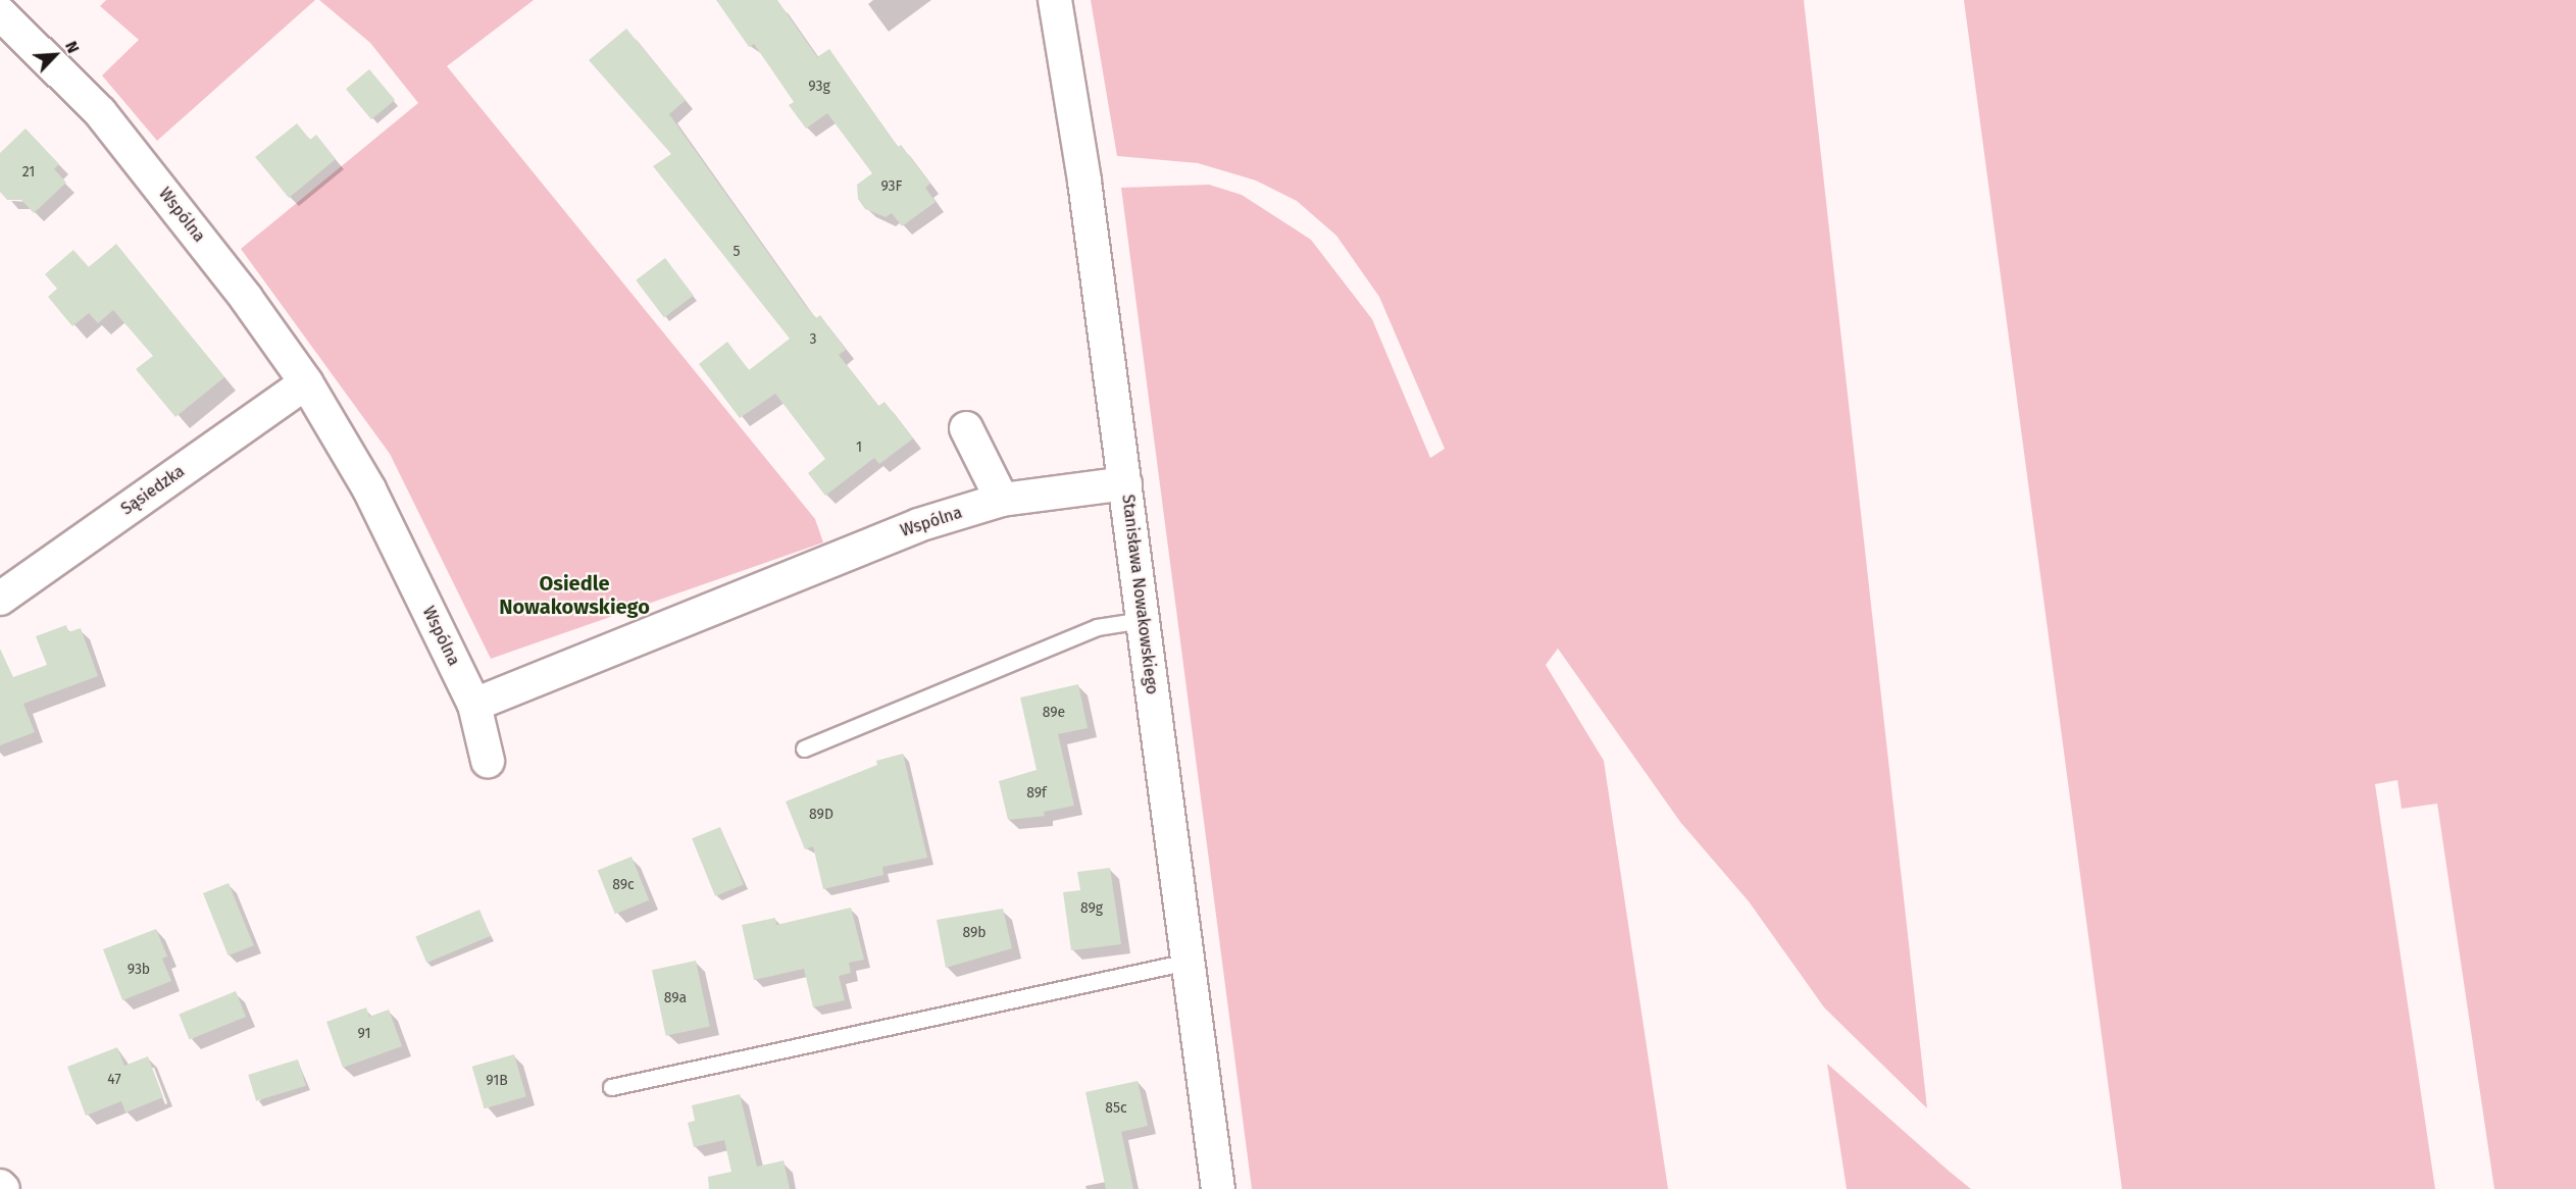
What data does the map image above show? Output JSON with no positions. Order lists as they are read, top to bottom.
{
  "streets": {
    "street": ["Wspólna", "Sąsiedzka", "Stanisława Nowakowskiego"]
  },
  "crossings": [
    ["Wspólna", "Sąsiedzka"],
    ["Wspólna", "Stanisława Nowakowskiego"]
  ],
  "districts": ["Osiedle Nowakowskiego"],
  "house_numbers": [
    "93g",
    "21",
    "93F",
    "5",
    "3",
    "1",
    "89e",
    "89f",
    "89D",
    "89c",
    "89g",
    "89b",
    "93b",
    "89a",
    "91",
    "47",
    "91B",
    "85c"
  ],
  "north": "top right"
}
